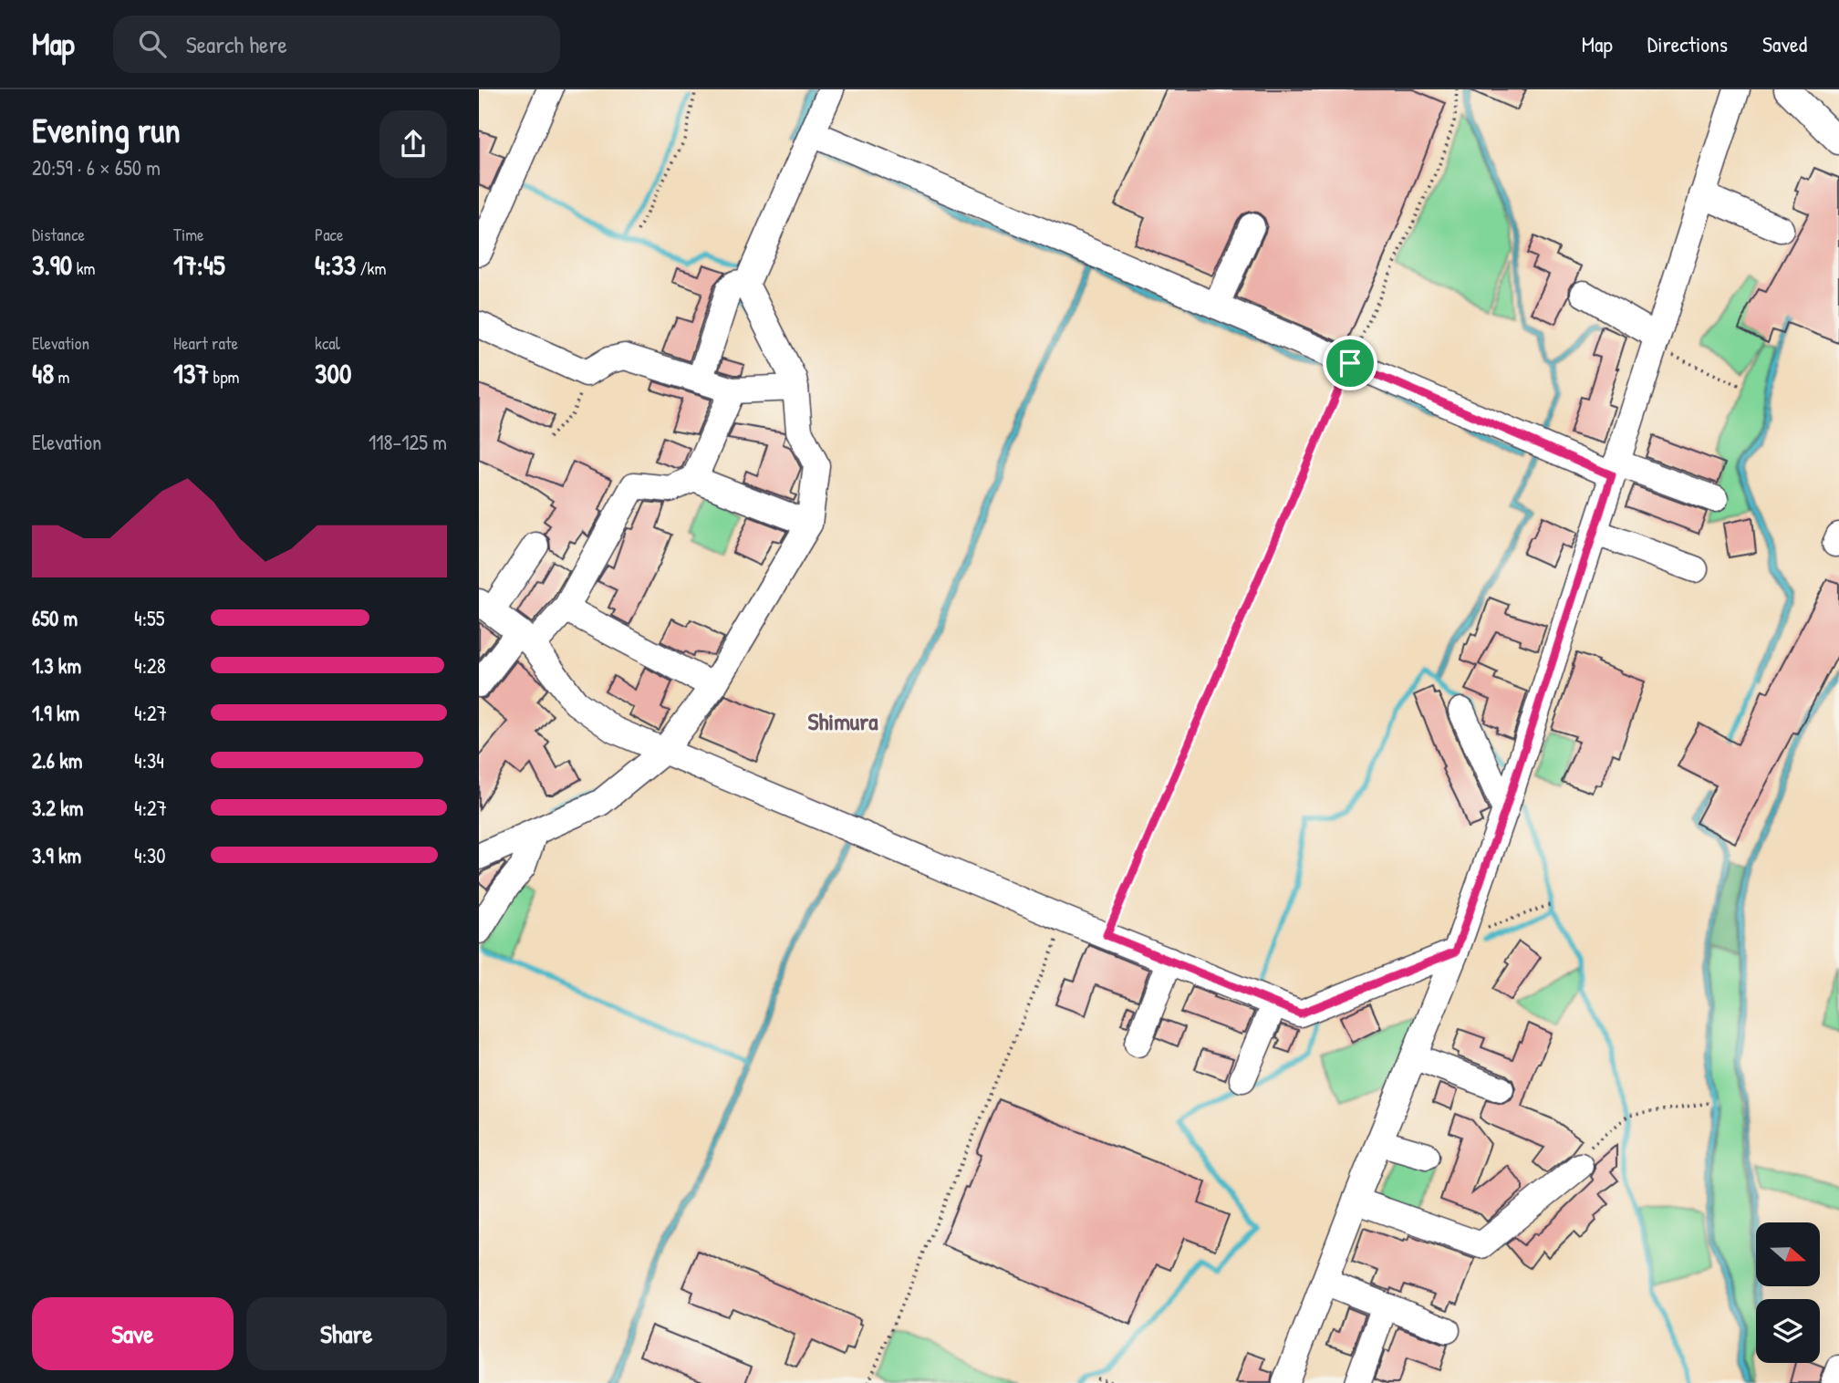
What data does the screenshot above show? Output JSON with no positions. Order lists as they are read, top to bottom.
{
  "districts": ["Shimura"],
  "north": "right",
  "page": {
    "header": "Map",
    "search": "Search here",
    "nav": ["Map", "Directions", "Saved"],
    "heading": ["Evening run", "20:59 · 6 × 650 m"],
    "stats": [
      ["Distance", "3.90 km"],
      ["Time", "17:45"],
      ["Pace", "4:33 /km"],
      ["Elevation", "48 m"],
      ["Heart rate", "137 bpm"],
      ["kcal", "300"]
    ],
    "chart": ["Elevation", "118–125 m"],
    "list": [
      {
        "name": "650 m",
        "note": "4:55"
      },
      {
        "name": "1.3 km",
        "note": "4:28"
      },
      {
        "name": "1.9 km",
        "note": "4:27"
      },
      {
        "name": "2.6 km",
        "note": "4:34"
      },
      {
        "name": "3.2 km",
        "note": "4:27"
      },
      {
        "name": "3.9 km",
        "note": "4:30"
      }
    ],
    "buttons": ["Save", "Share"]
  }
}
